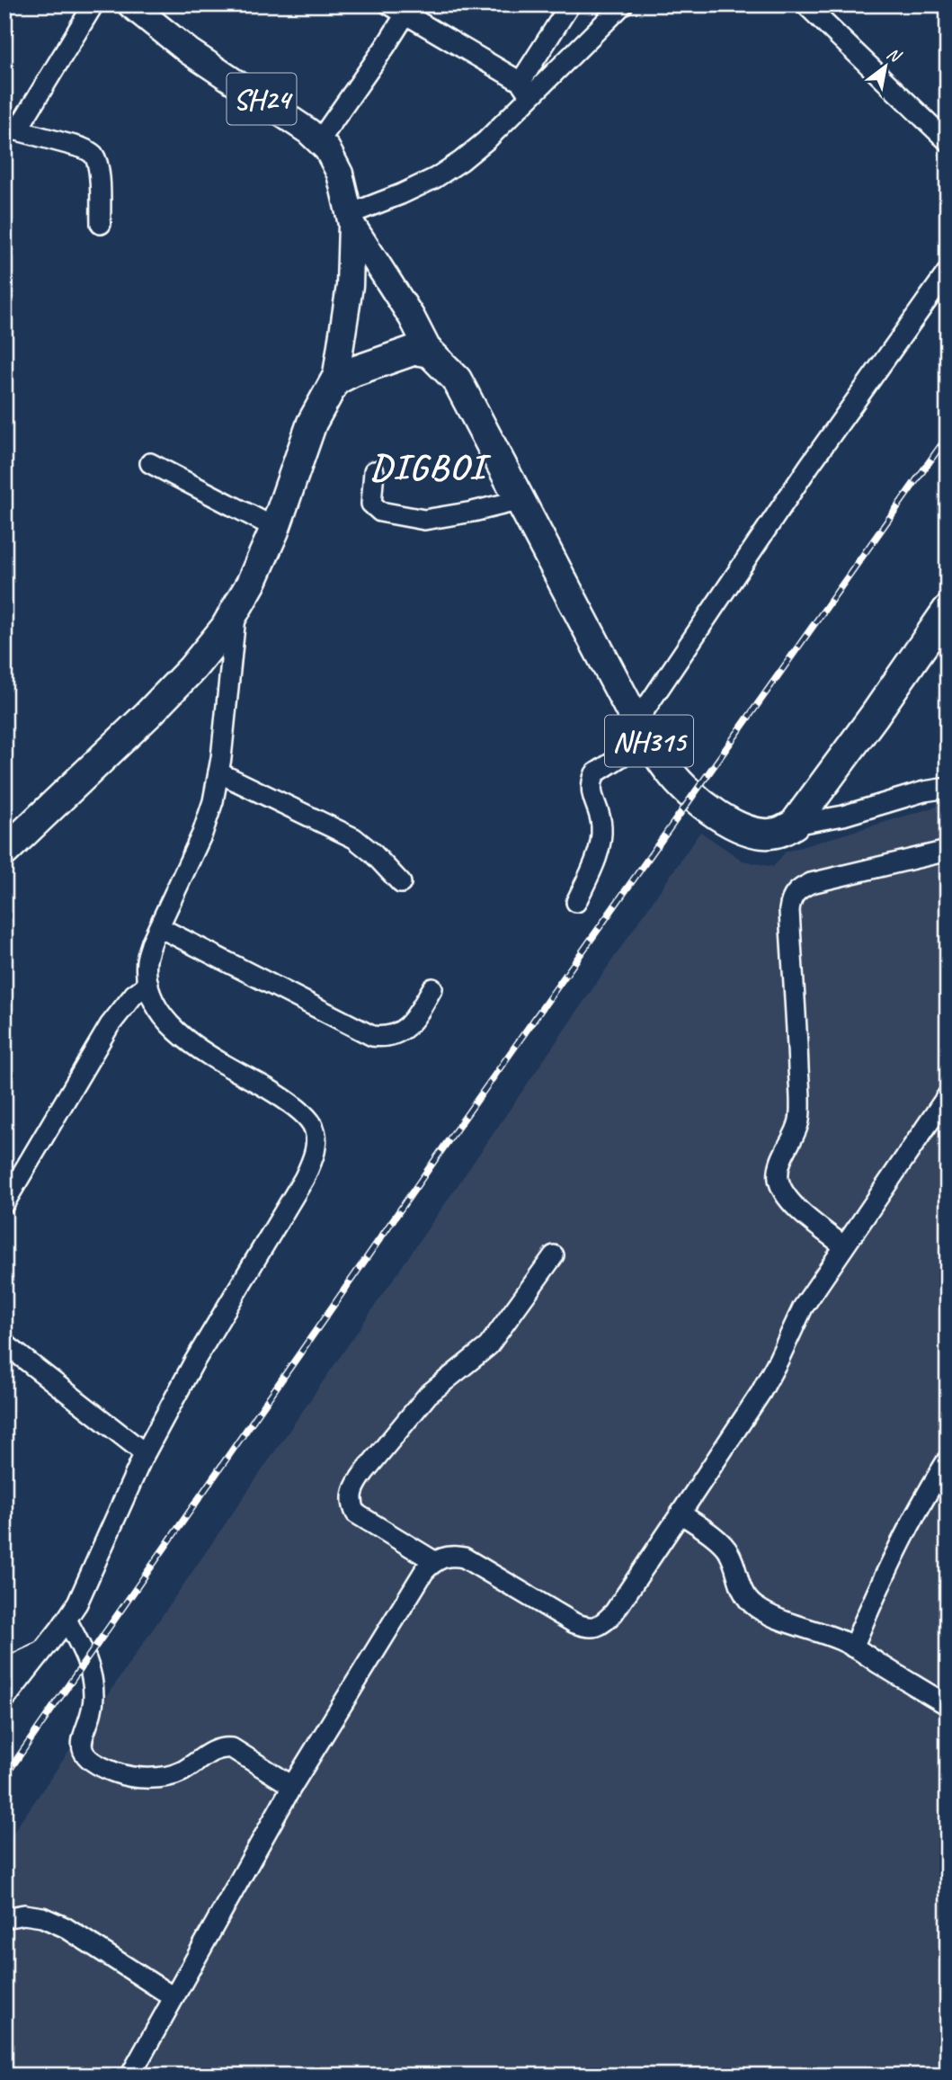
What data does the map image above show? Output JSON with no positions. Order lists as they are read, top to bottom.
{
  "streets": {
    "highway": ["NH315"],
    "main road": ["SH24"]
  },
  "crossings": [
    ["SH24", "NH315"]
  ],
  "districts": ["DIGBOI"],
  "north": "top right"
}
